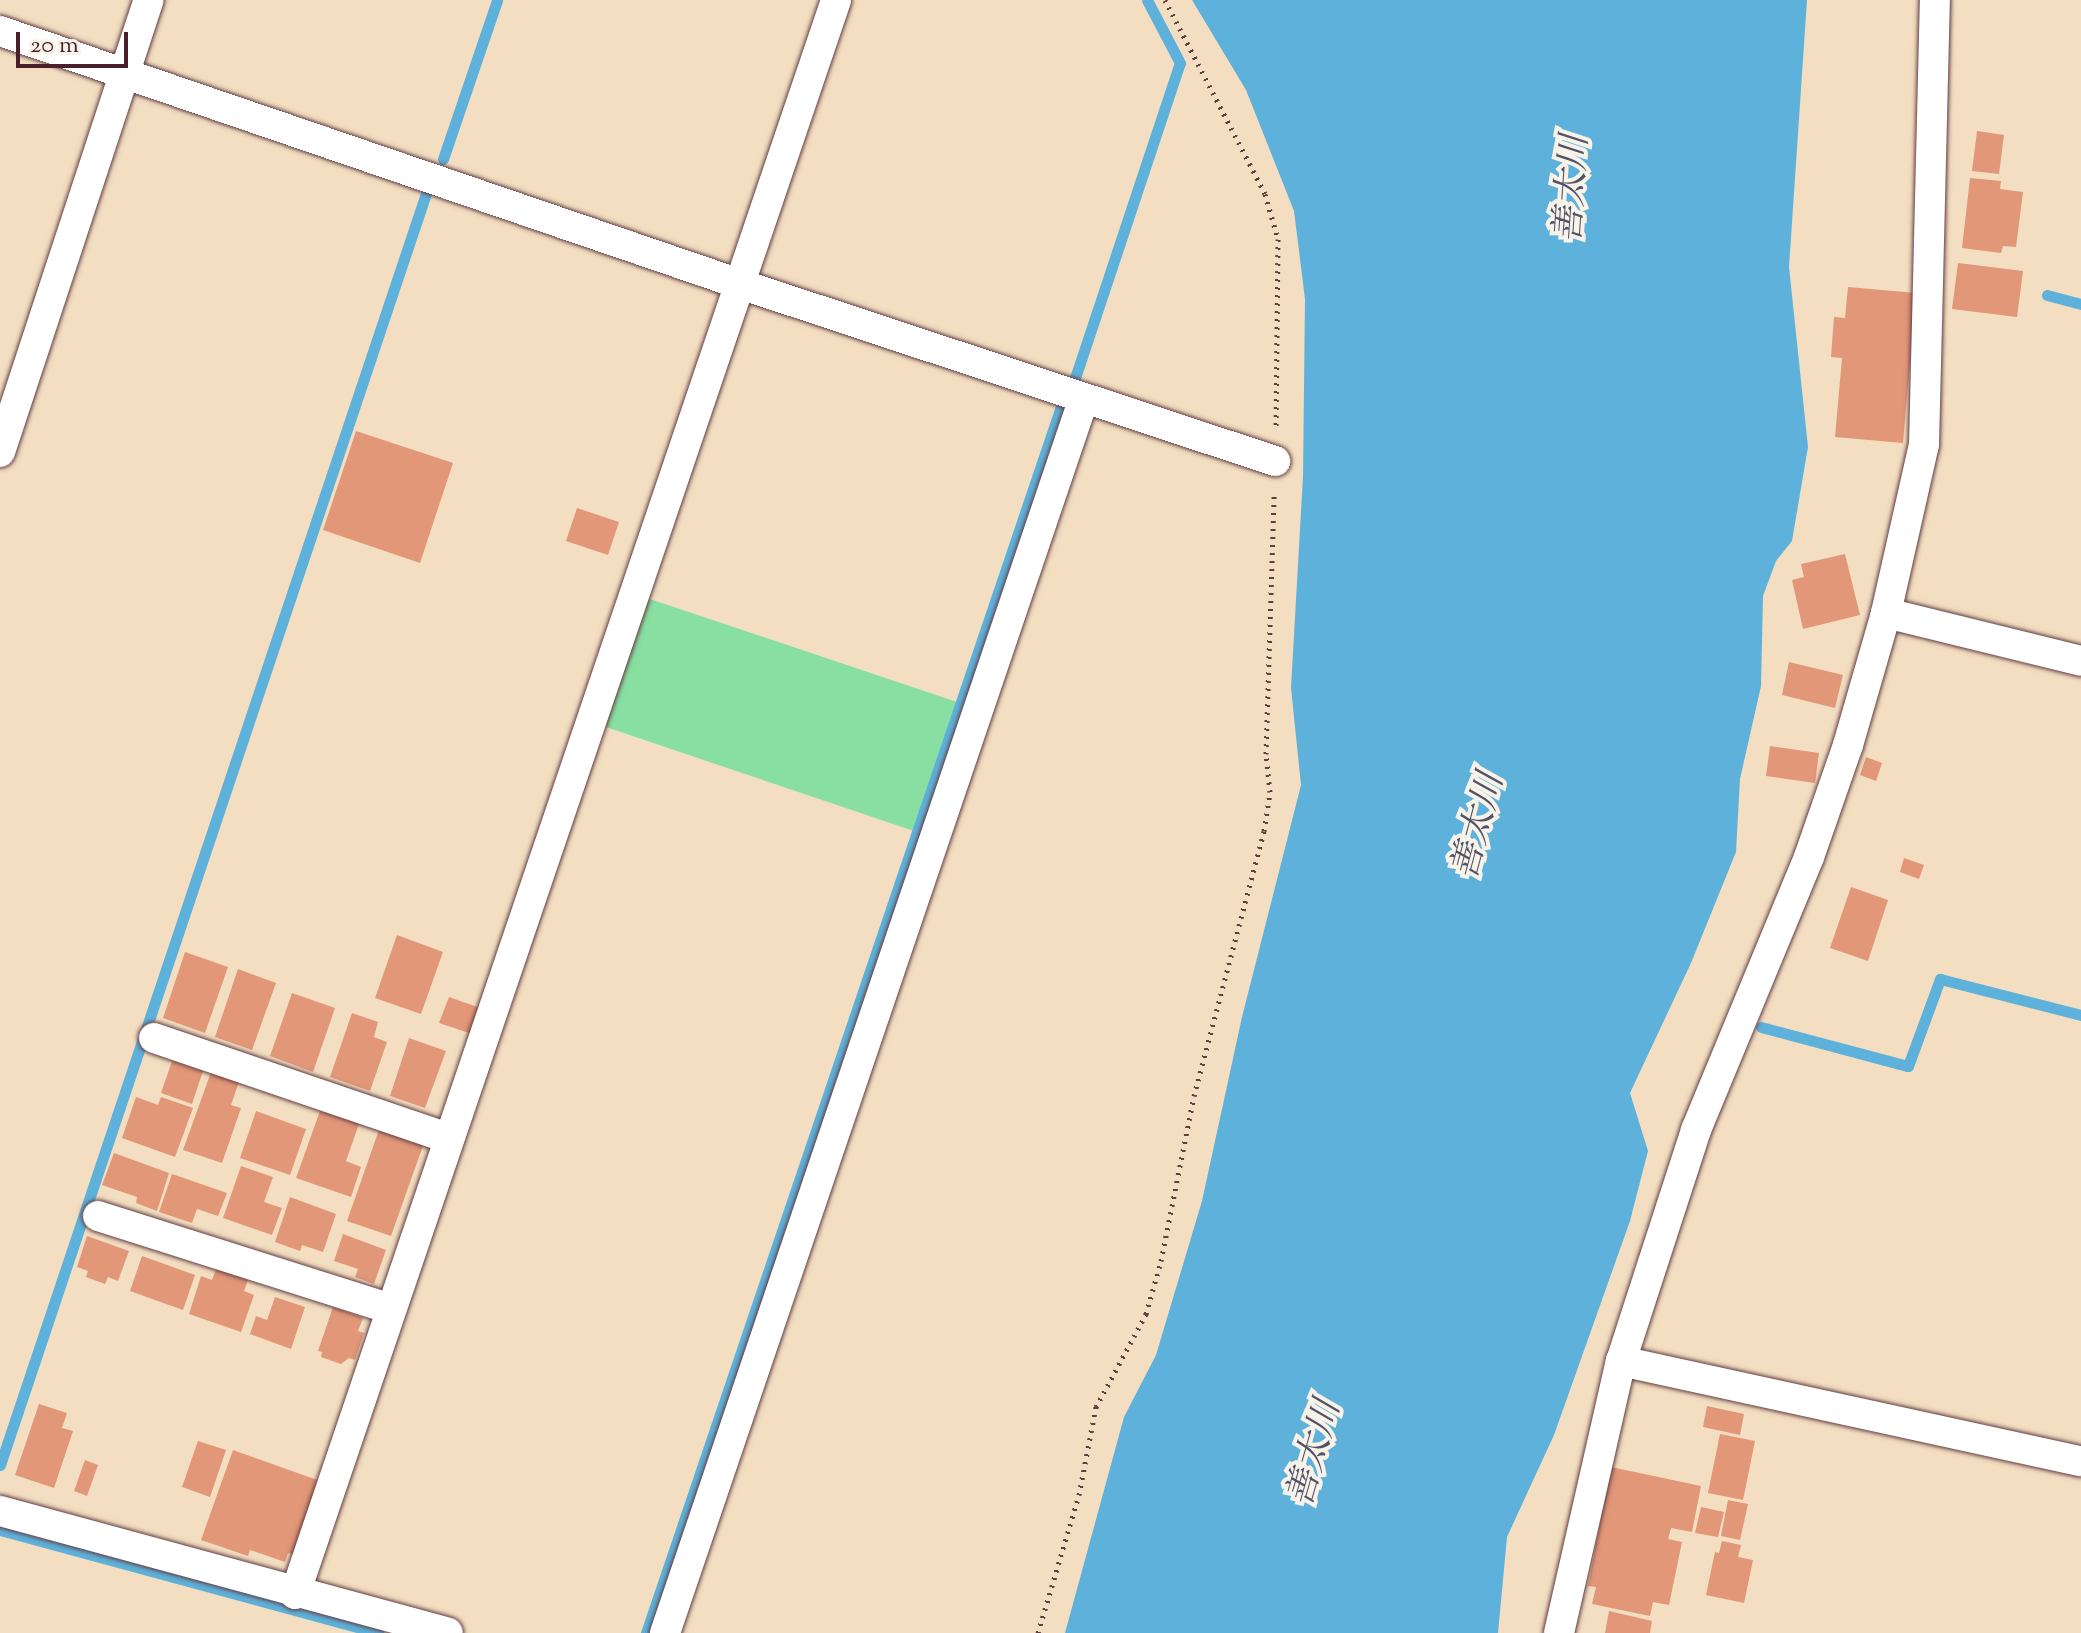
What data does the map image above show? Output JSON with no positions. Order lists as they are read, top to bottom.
{
  "water": ["善太川"],
  "scale_bar": "20 m"
}
